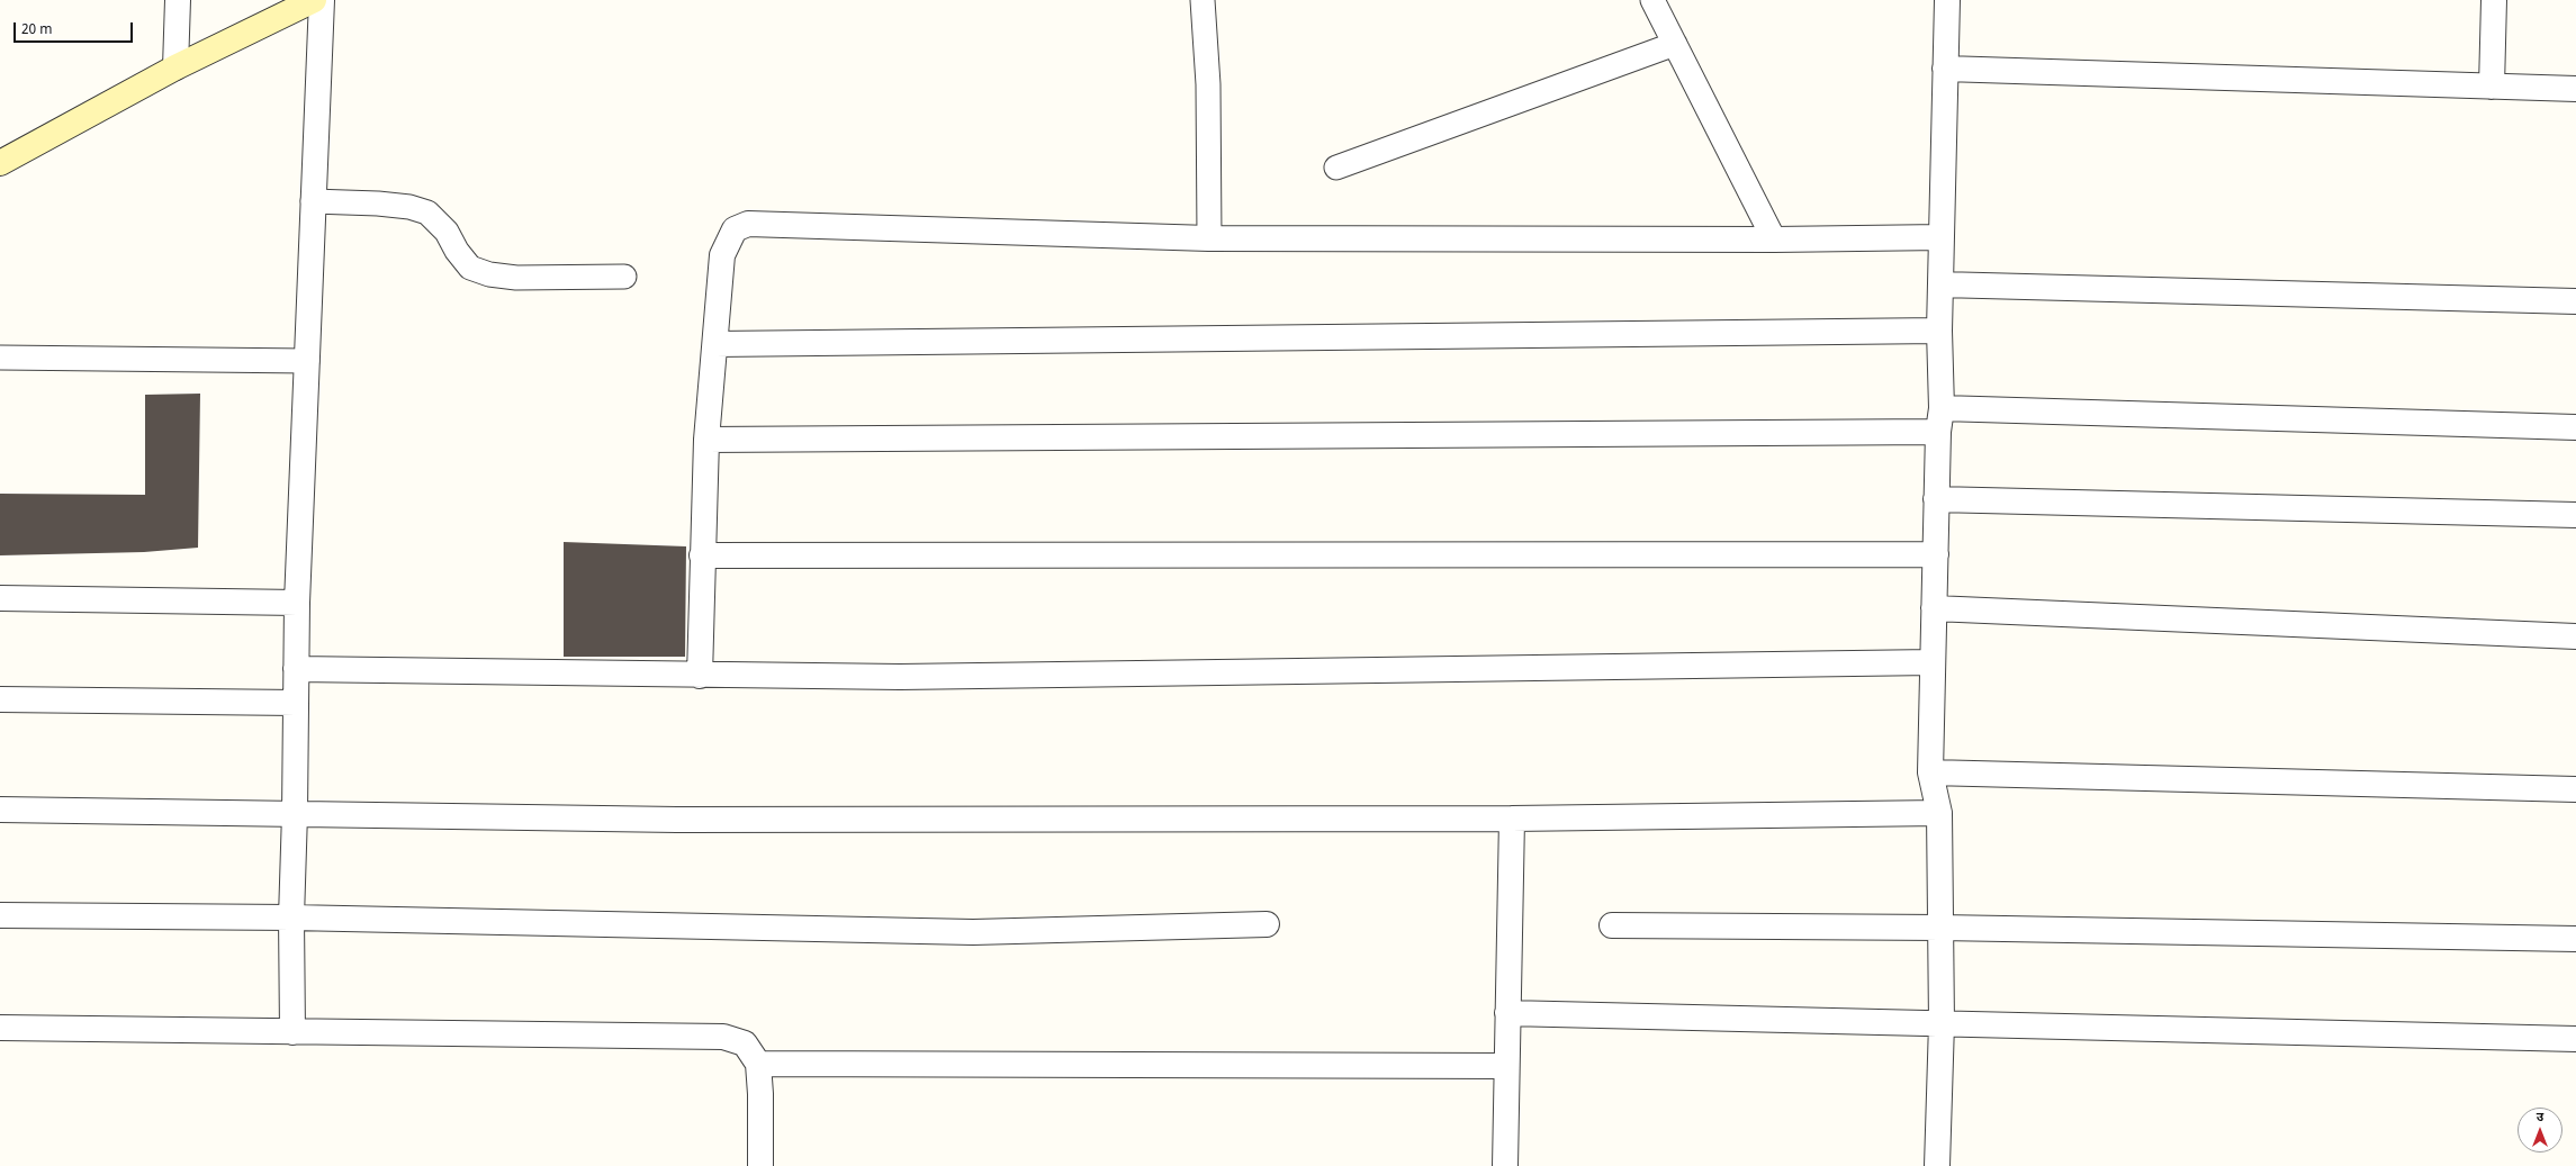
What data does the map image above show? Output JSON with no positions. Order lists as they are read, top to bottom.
{
  "scale_bar": "20 m",
  "north": "top"
}
